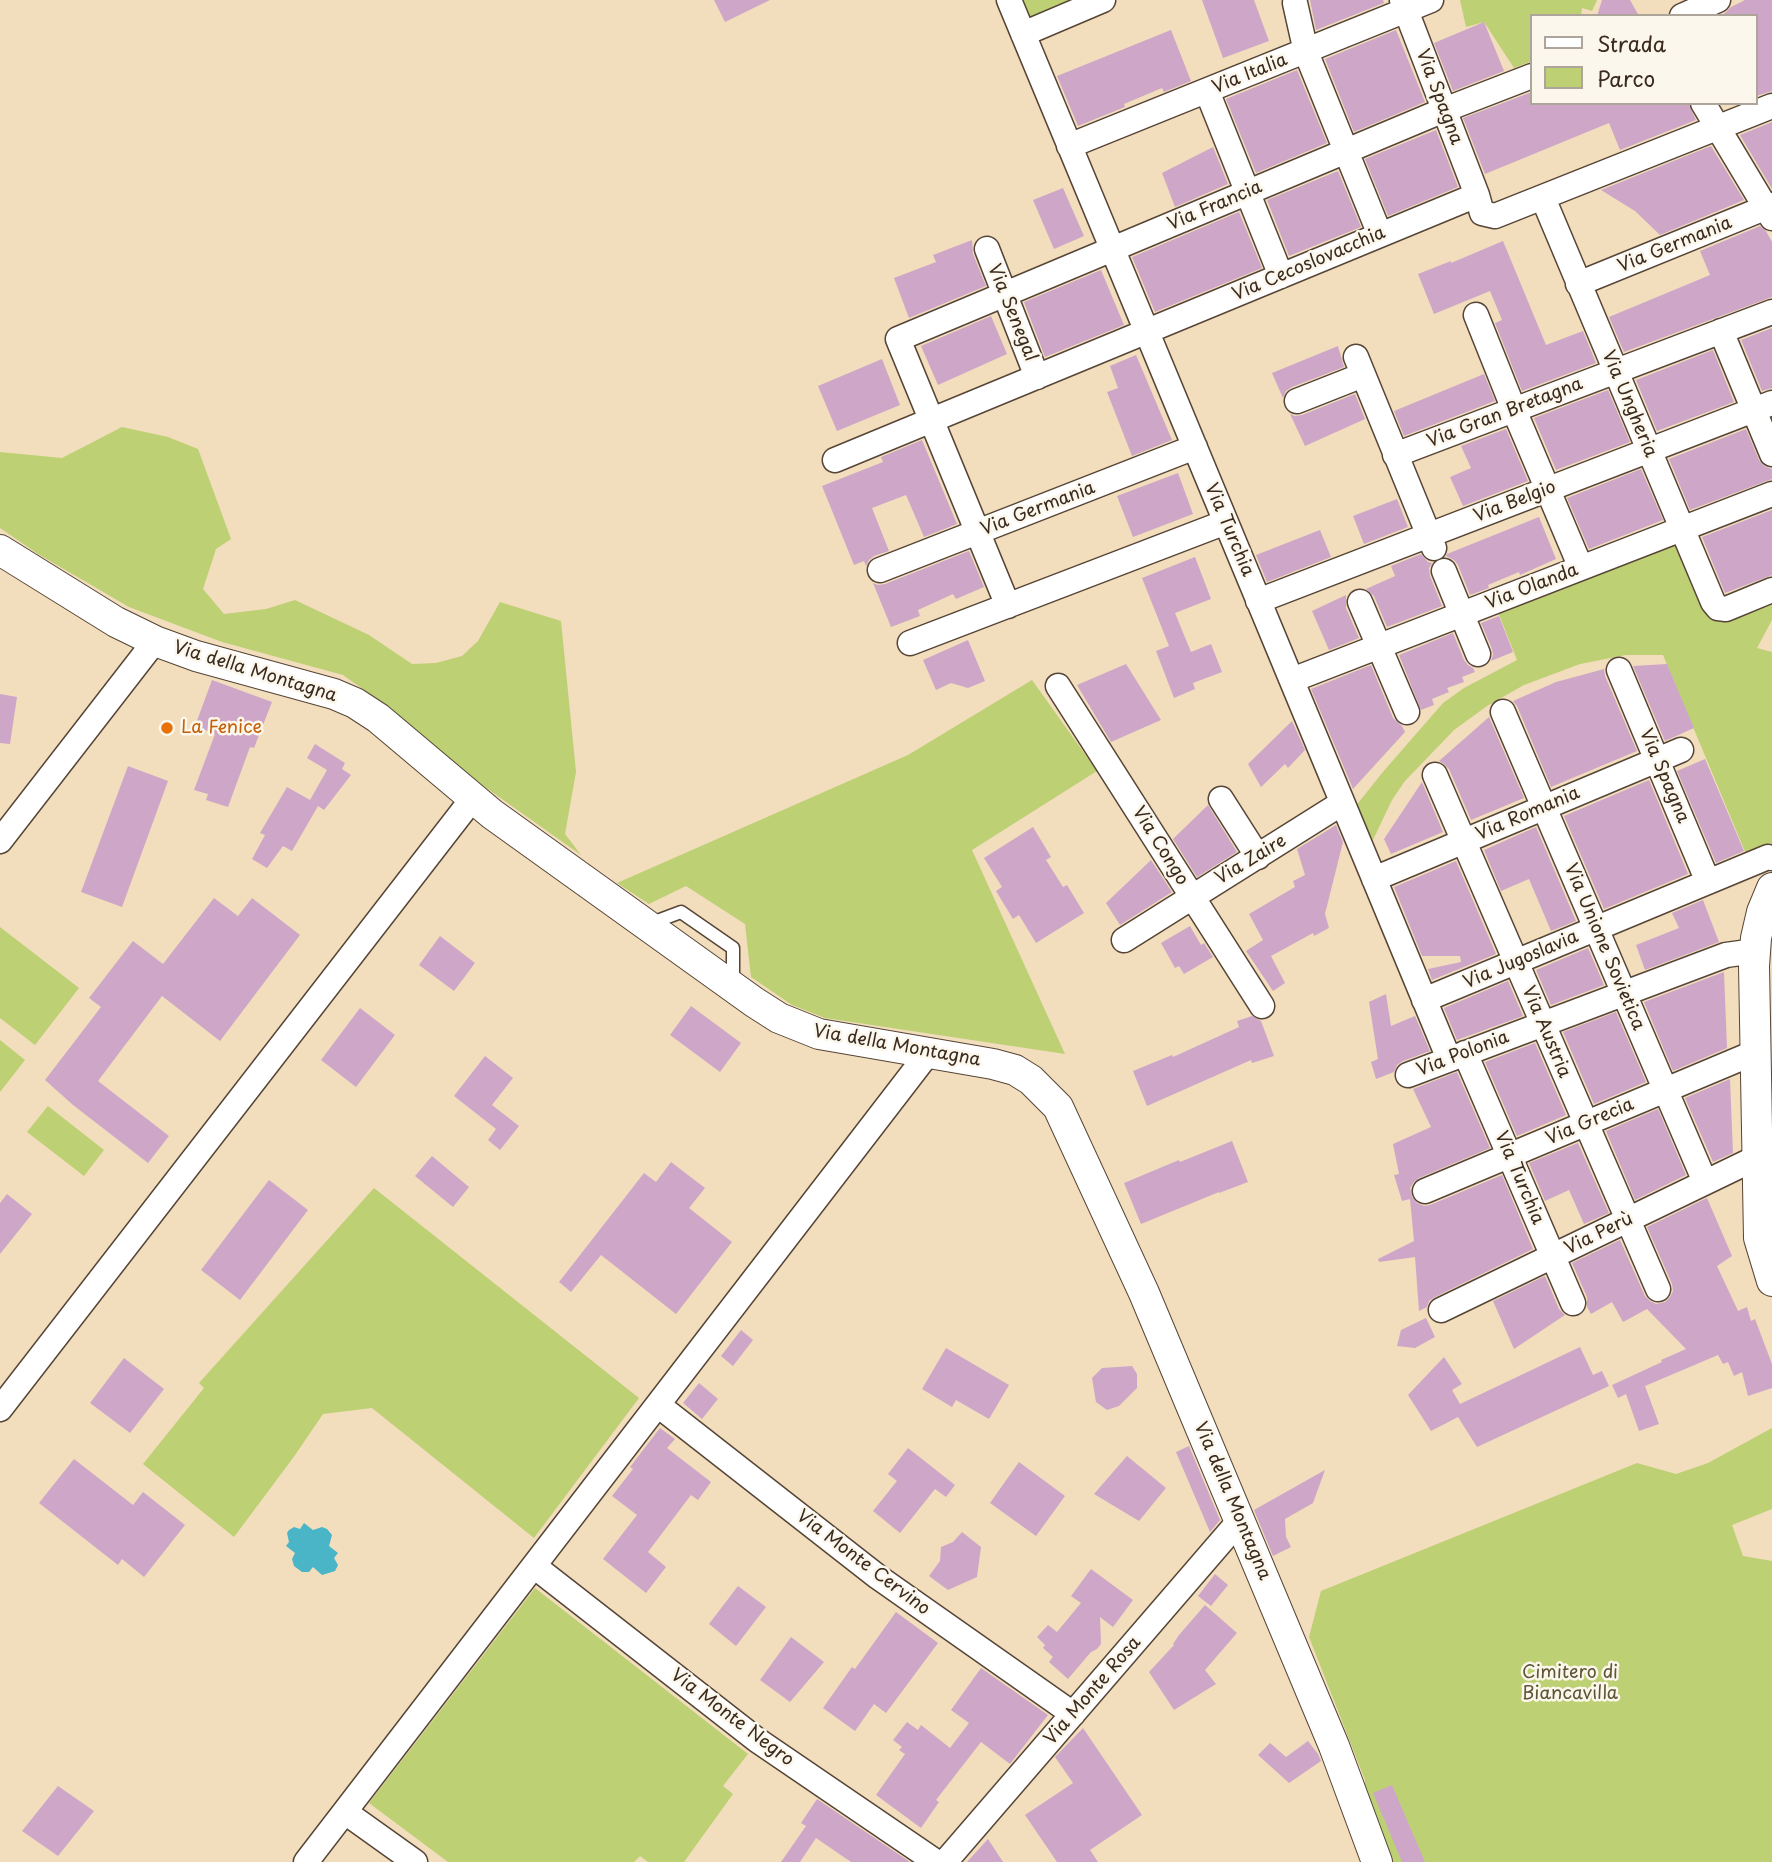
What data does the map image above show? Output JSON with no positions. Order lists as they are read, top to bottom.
{
  "streets": {
    "street": [
      "Via Italia",
      "Via Spagna",
      "Via Francia",
      "Via Germania",
      "Via Cecoslovacchia",
      "Via Senegal",
      "Via Ungheria",
      "Via Gran Bretagna",
      "Via Belgio",
      "Via Turchia",
      "Via Olanda",
      "Via della Montagna",
      "Via Romania",
      "Via Congo",
      "Via Zaire",
      "Via Unione Sovietica",
      "Via Jugoslavia",
      "Via Austria",
      "Via Polonia",
      "Via Grecia",
      "Via Perù",
      "Via Monte Cervino",
      "Via Monte Rosa",
      "Via Monte Negro"
    ]
  },
  "crossings": [
    ["Via Italia", "Via Spagna"],
    ["Via Italia", "Via Turchia"],
    ["Via Spagna", "Via Francia"],
    ["Via Spagna", "Via Cecoslovacchia"],
    ["Via Spagna", "Via Romania"],
    ["Via Spagna", "Via Jugoslavia"],
    ["Via Francia", "Via Cecoslovacchia"],
    ["Via Francia", "Via Senegal"],
    ["Via Francia", "Via Turchia"],
    ["Via Germania", "Via Ungheria"],
    ["Via Germania", "Via Turchia"],
    ["Via Cecoslovacchia", "Via Senegal"],
    ["Via Cecoslovacchia", "Via Turchia"],
    ["Via Ungheria", "Via Gran Bretagna"],
    ["Via Ungheria", "Via Belgio"],
    ["Via Ungheria", "Via Olanda"],
    ["Via Belgio", "Via Turchia"],
    ["Via Turchia", "Via Olanda"],
    ["Via Turchia", "Via Romania"],
    ["Via Turchia", "Via Zaire"],
    ["Via Turchia", "Via Jugoslavia"],
    ["Via Turchia", "Via Polonia"],
    ["Via Turchia", "Via Grecia"],
    ["Via Turchia", "Via Perù"],
    ["Via della Montagna", "Via Monte Rosa"],
    ["Via Romania", "Via Unione Sovietica"],
    ["Via Romania", "Via Austria"],
    ["Via Congo", "Via Zaire"],
    ["Via Unione Sovietica", "Via Jugoslavia"],
    ["Via Unione Sovietica", "Via Polonia"],
    ["Via Unione Sovietica", "Via Grecia"],
    ["Via Unione Sovietica", "Via Perù"],
    ["Via Jugoslavia", "Via Austria"],
    ["Via Austria", "Via Polonia"],
    ["Via Austria", "Via Grecia"],
    ["Via Austria", "Via Perù"],
    ["Via Monte Cervino", "Via Monte Rosa"]
  ],
  "parks": ["Cimitero di Biancavilla"],
  "places": ["La Fenice"],
  "legend": ["Strada", "Parco"]
}
